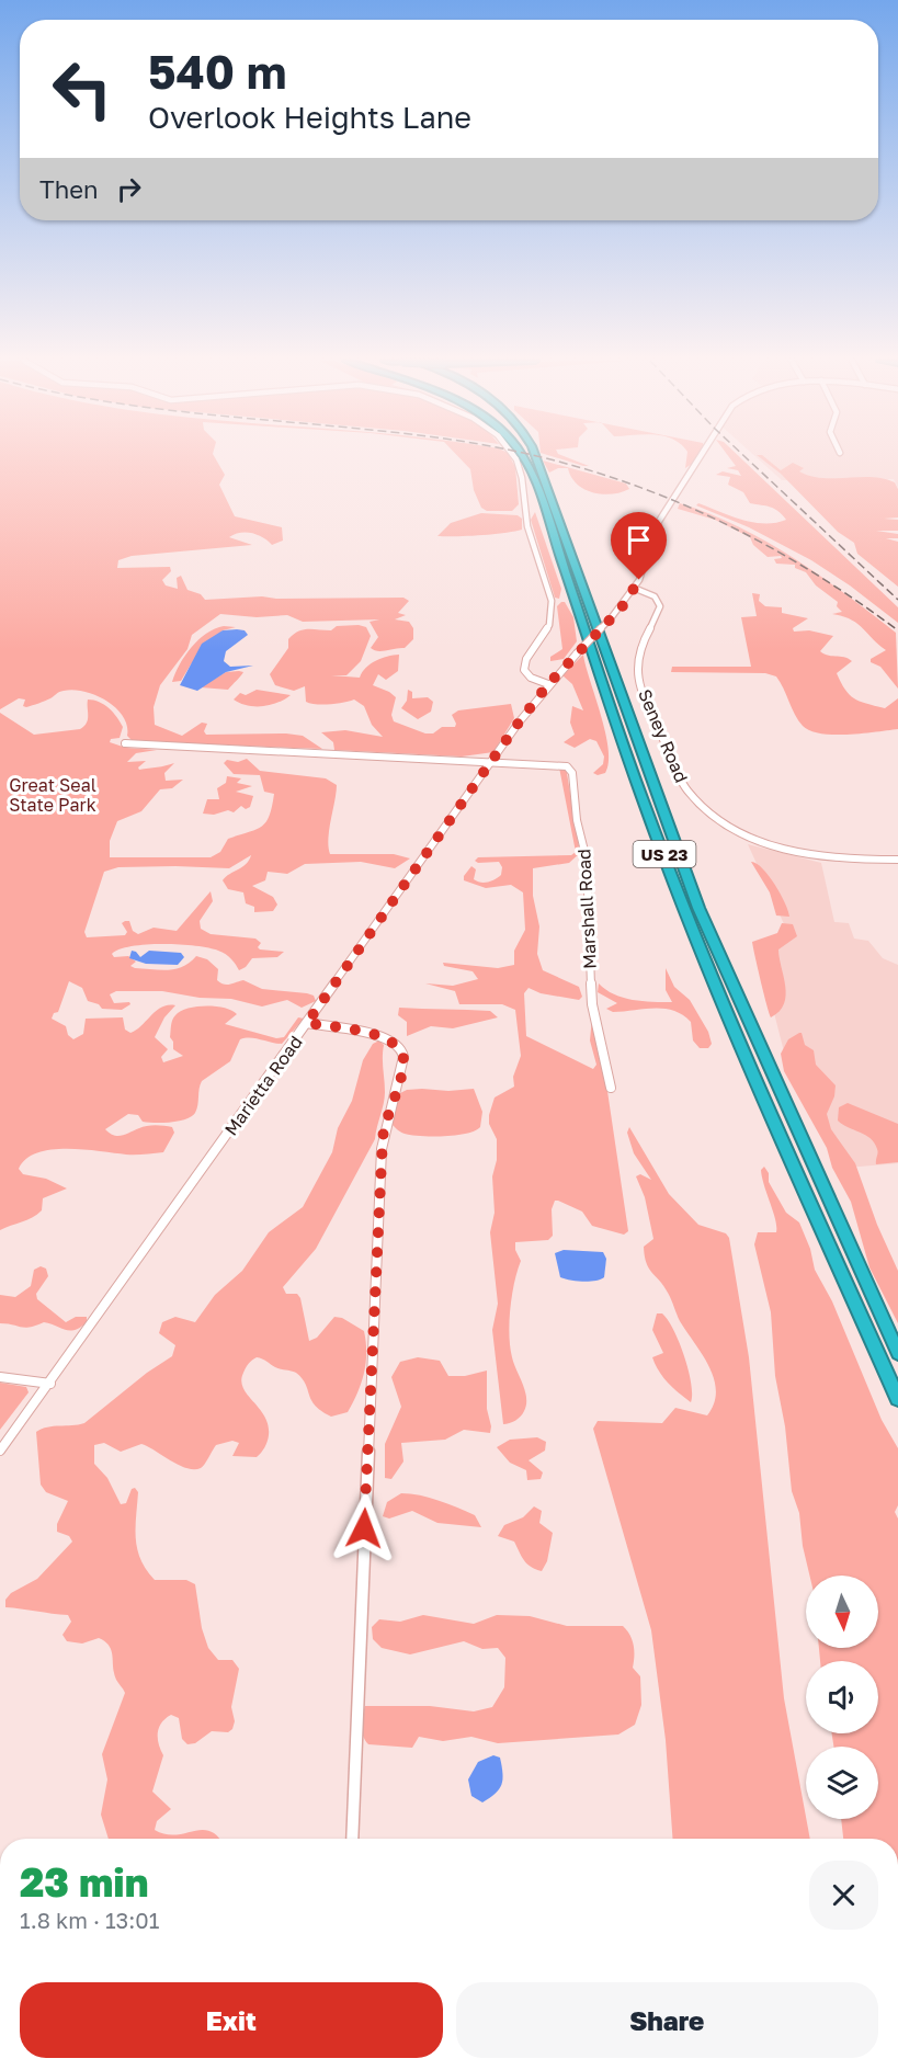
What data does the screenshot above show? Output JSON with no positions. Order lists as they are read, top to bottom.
{
  "streets": {
    "highway": ["US 23"],
    "street": ["Seney Road", "Marshall Road", "Marietta Road"]
  },
  "crossings": [
    ["Seney Road", "Marietta Road"],
    ["Marshall Road", "Marietta Road"]
  ],
  "parks": ["Great Seal State Park"],
  "north": "bottom",
  "page": {
    "turn": ["540 m", "Overlook Heights Lane"],
    "then": "Then",
    "heading": ["23 min", "1.8 km · 13:01"],
    "buttons": ["Exit", "Share"]
  }
}
